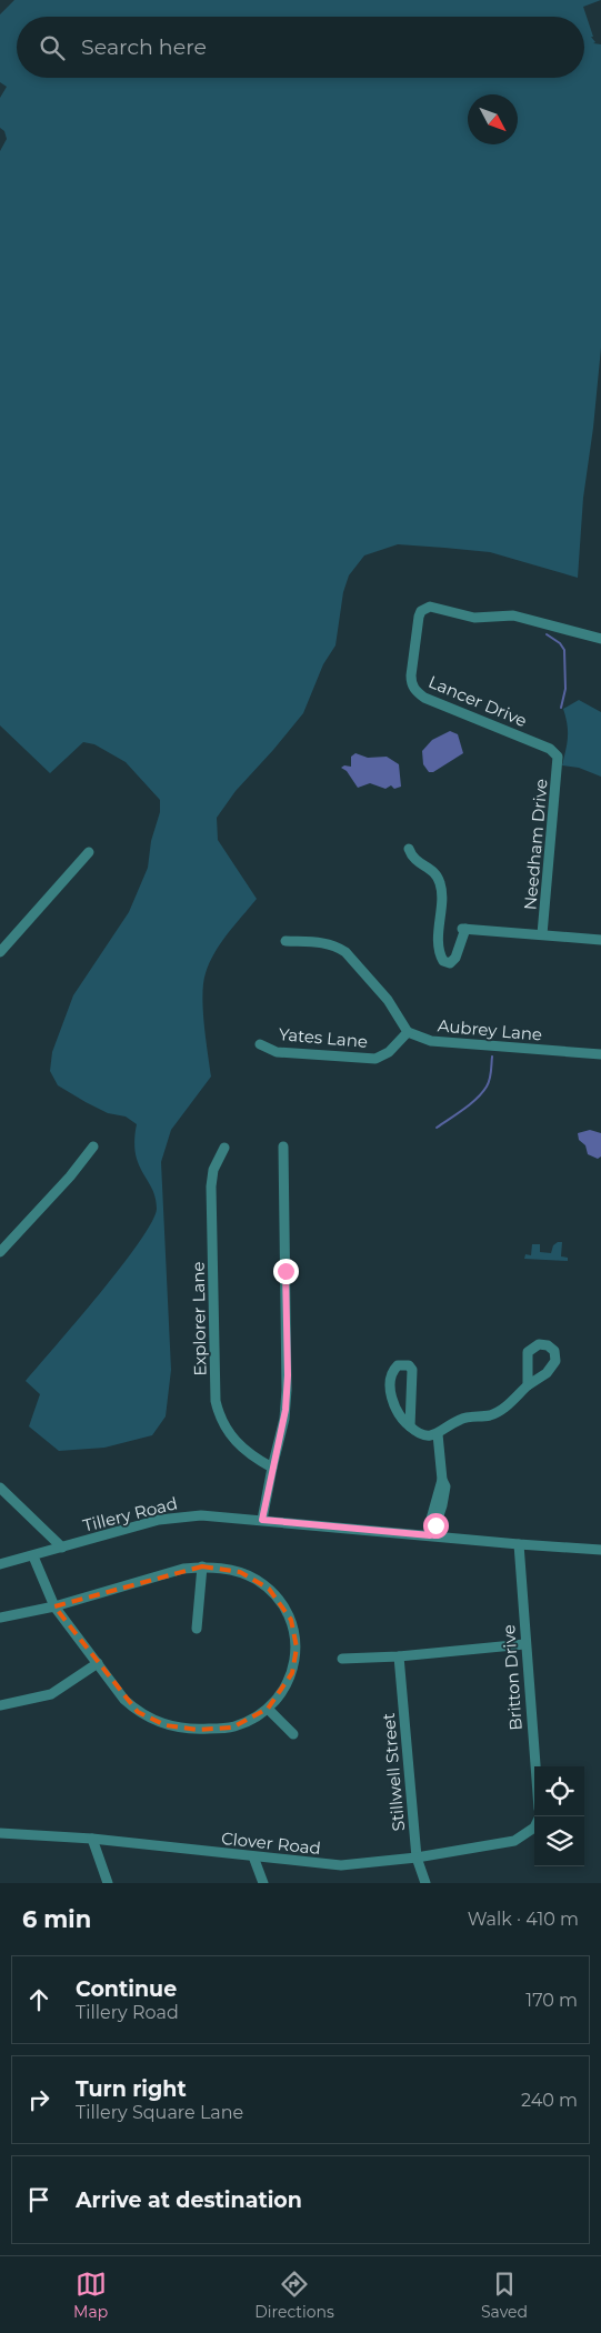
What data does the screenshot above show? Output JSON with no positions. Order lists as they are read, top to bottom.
{
  "streets": {
    "street": [
      "Lancer Drive",
      "Needham Drive",
      "Aubrey Lane",
      "Yates Lane",
      "Explorer Lane",
      "Tillery Road",
      "Britton Drive",
      "Stillwell Street",
      "Clover Road"
    ]
  },
  "crossings": [
    ["Lancer Drive", "Needham Drive"],
    ["Aubrey Lane", "Yates Lane"],
    ["Tillery Road", "Britton Drive"],
    ["Stillwell Street", "Clover Road"]
  ],
  "north": "bottom right",
  "page": {
    "search": "Search here",
    "heading": ["6 min", "Walk · 410 m"],
    "list": [
      ["Continue", "Tillery Road", "170 m"],
      ["Turn right", "Tillery Square Lane", "240 m"],
      "Arrive at destination"
    ],
    "nav": ["Map", "Directions", "Saved"]
  }
}
